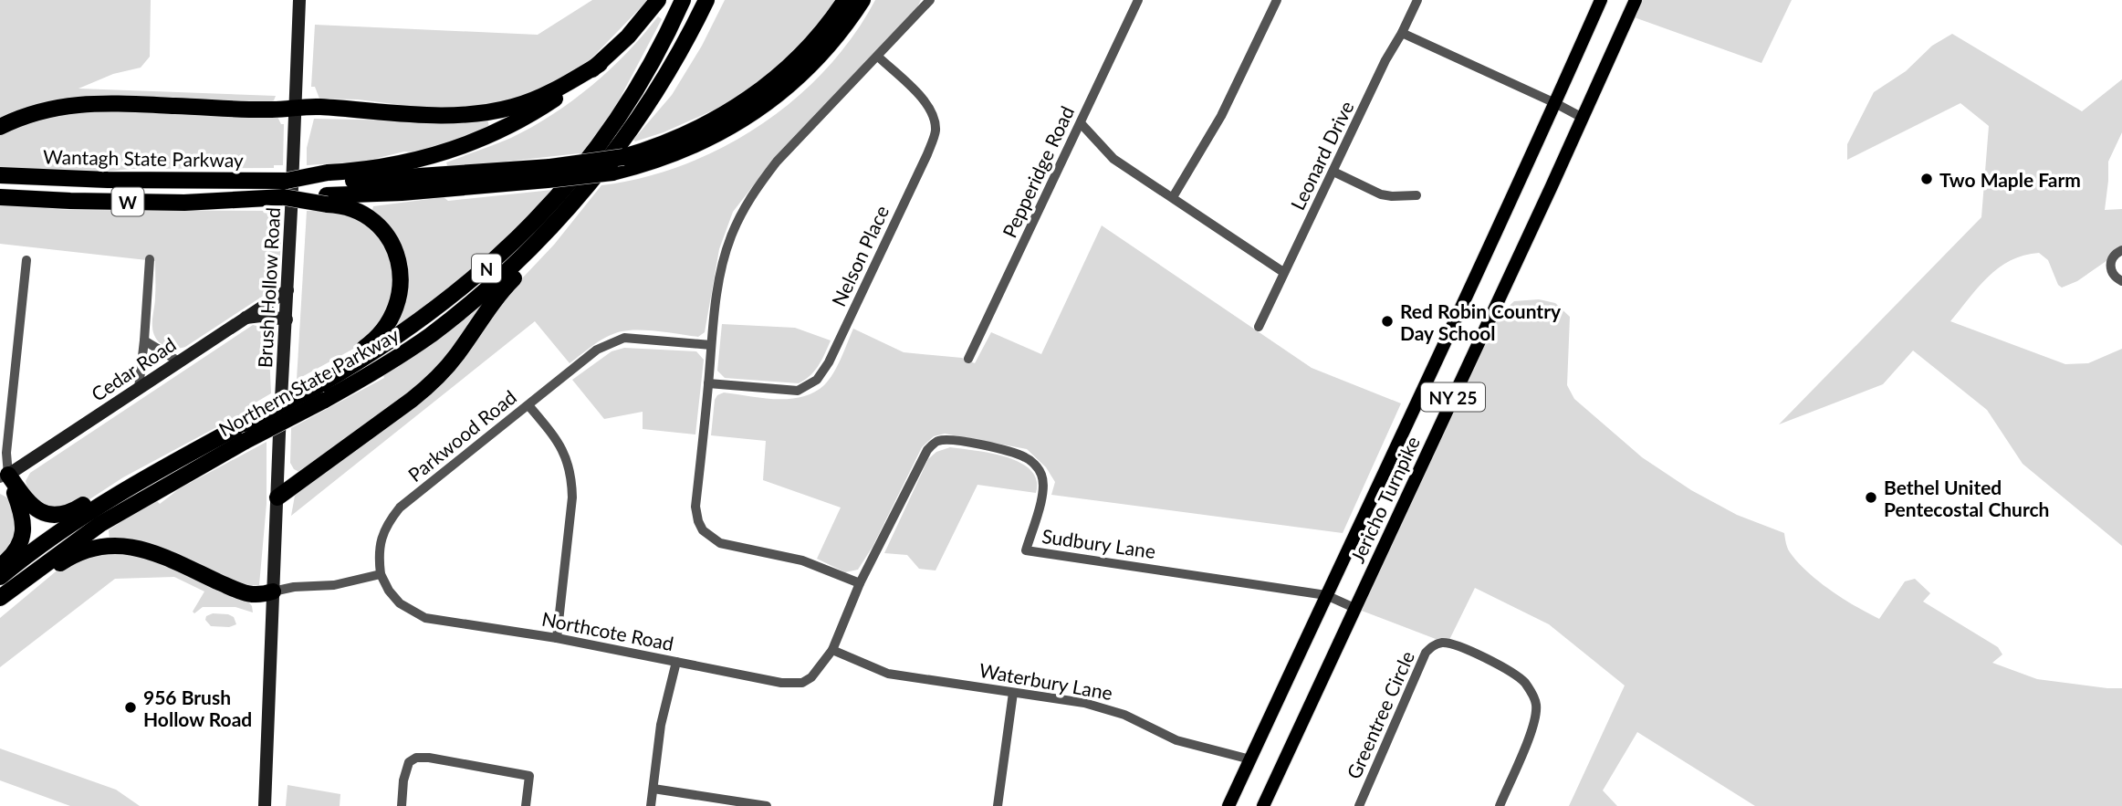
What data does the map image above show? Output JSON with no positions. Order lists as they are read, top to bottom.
{
  "streets": {
    "highway": [
      "Wantagh State Parkway",
      "W",
      "N",
      "Northern State Parkway"
    ],
    "main road": [
      "Brush Hollow Road",
      "Cedar Road",
      "NY 25",
      "Jericho Turnpike"
    ],
    "street": [
      "Leonard Drive",
      "Pepperidge Road",
      "Nelson Place",
      "Parkwood Road",
      "Sudbury Lane",
      "Northcote Road",
      "Waterbury Lane",
      "Greentree Circle"
    ]
  },
  "crossings": [
    ["Brush Hollow Road", "Cedar Road"],
    ["Parkwood Road", "Northcote Road"],
    ["Jericho Turnpike", "Sudbury Lane"],
    ["Jericho Turnpike", "Waterbury Lane"],
    ["Sudbury Lane", "Northcote Road"],
    ["Northcote Road", "Waterbury Lane"]
  ],
  "places": [
    "Two Maple Farm",
    "Red Robin Country Day School",
    "Bethel United Pentecostal Church",
    "956 Brush Hollow Road"
  ]
}
